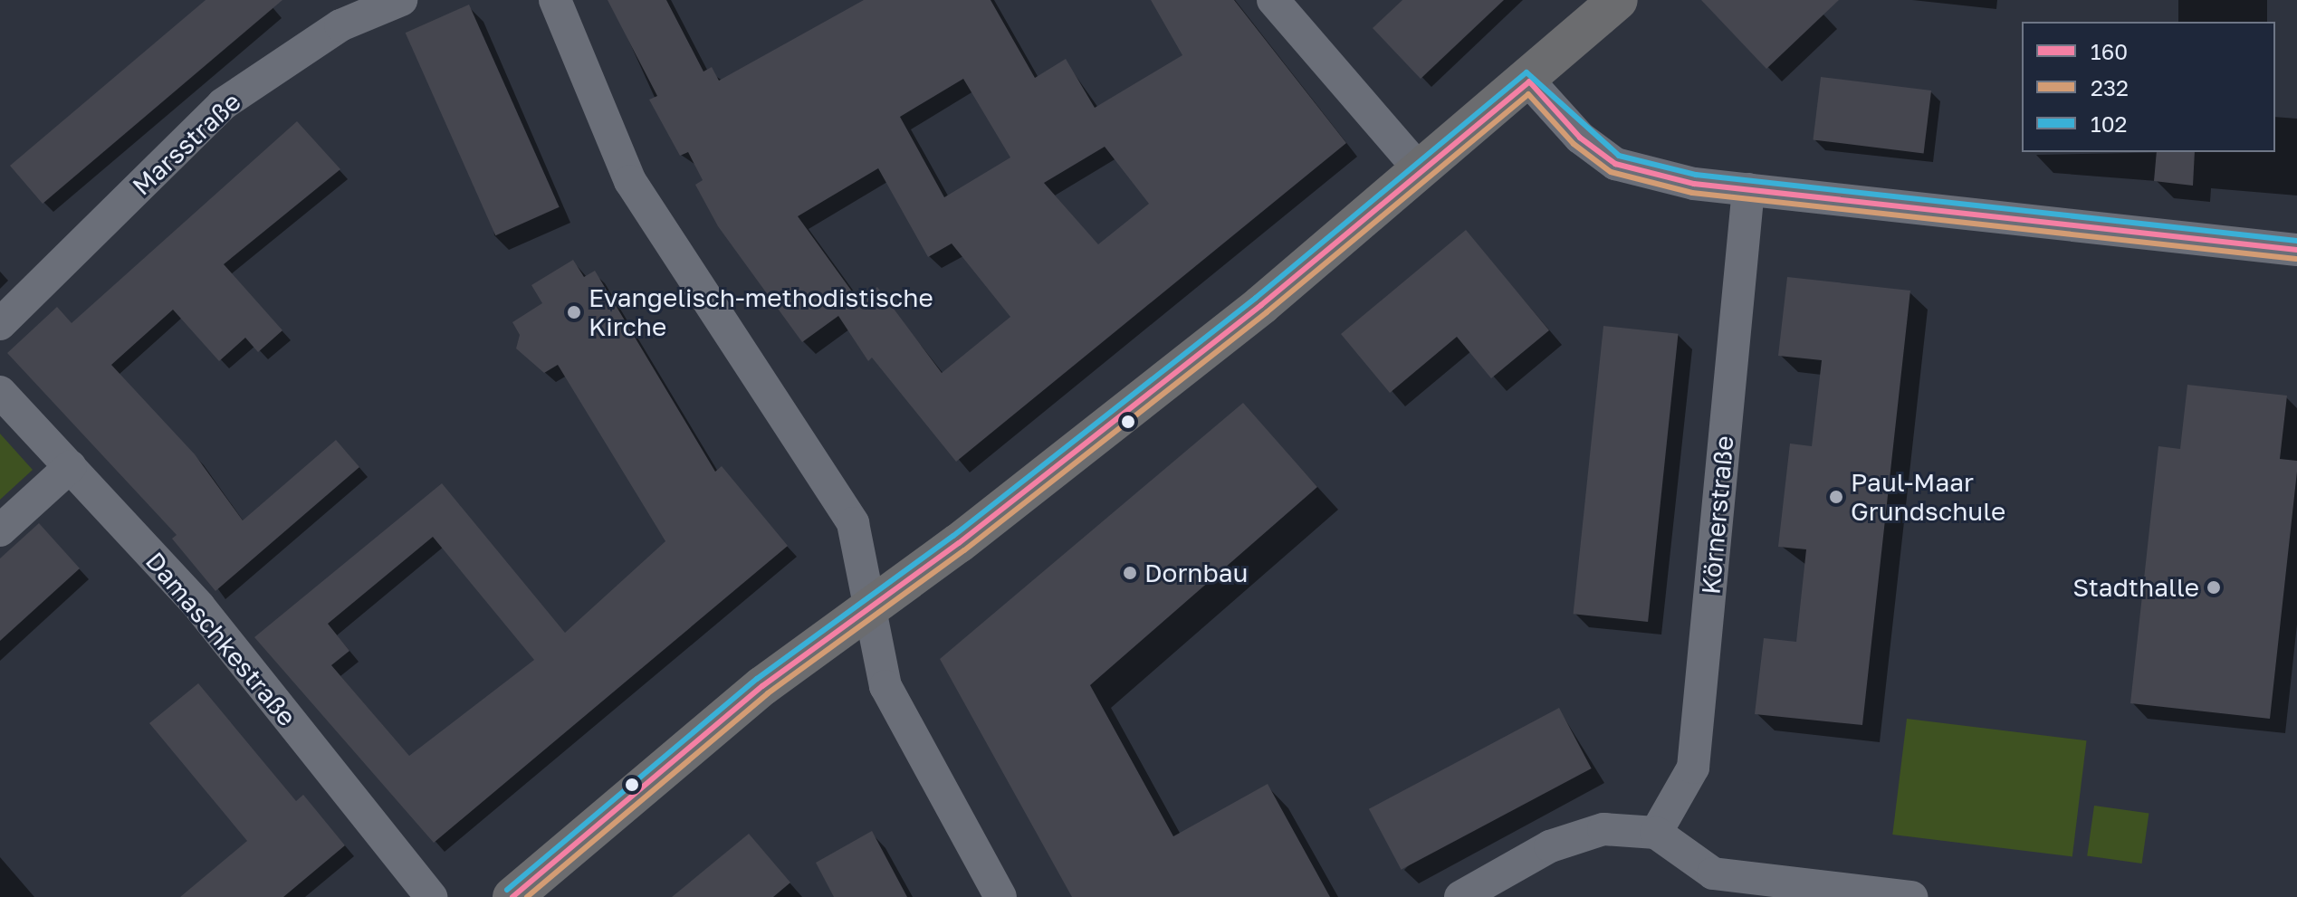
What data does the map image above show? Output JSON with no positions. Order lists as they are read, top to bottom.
{
  "streets": {
    "street": ["Marsstraße", "Körnerstraße", "Damaschkestraße"]
  },
  "places": [
    "Evangelisch-methodistische Kirche",
    "Paul-Maar Grundschule",
    "Dornbau",
    "Stadthalle"
  ],
  "lines": ["transit line 102", "transit line 160", "transit line 232"],
  "legend": ["160", "232", "102"]
}
